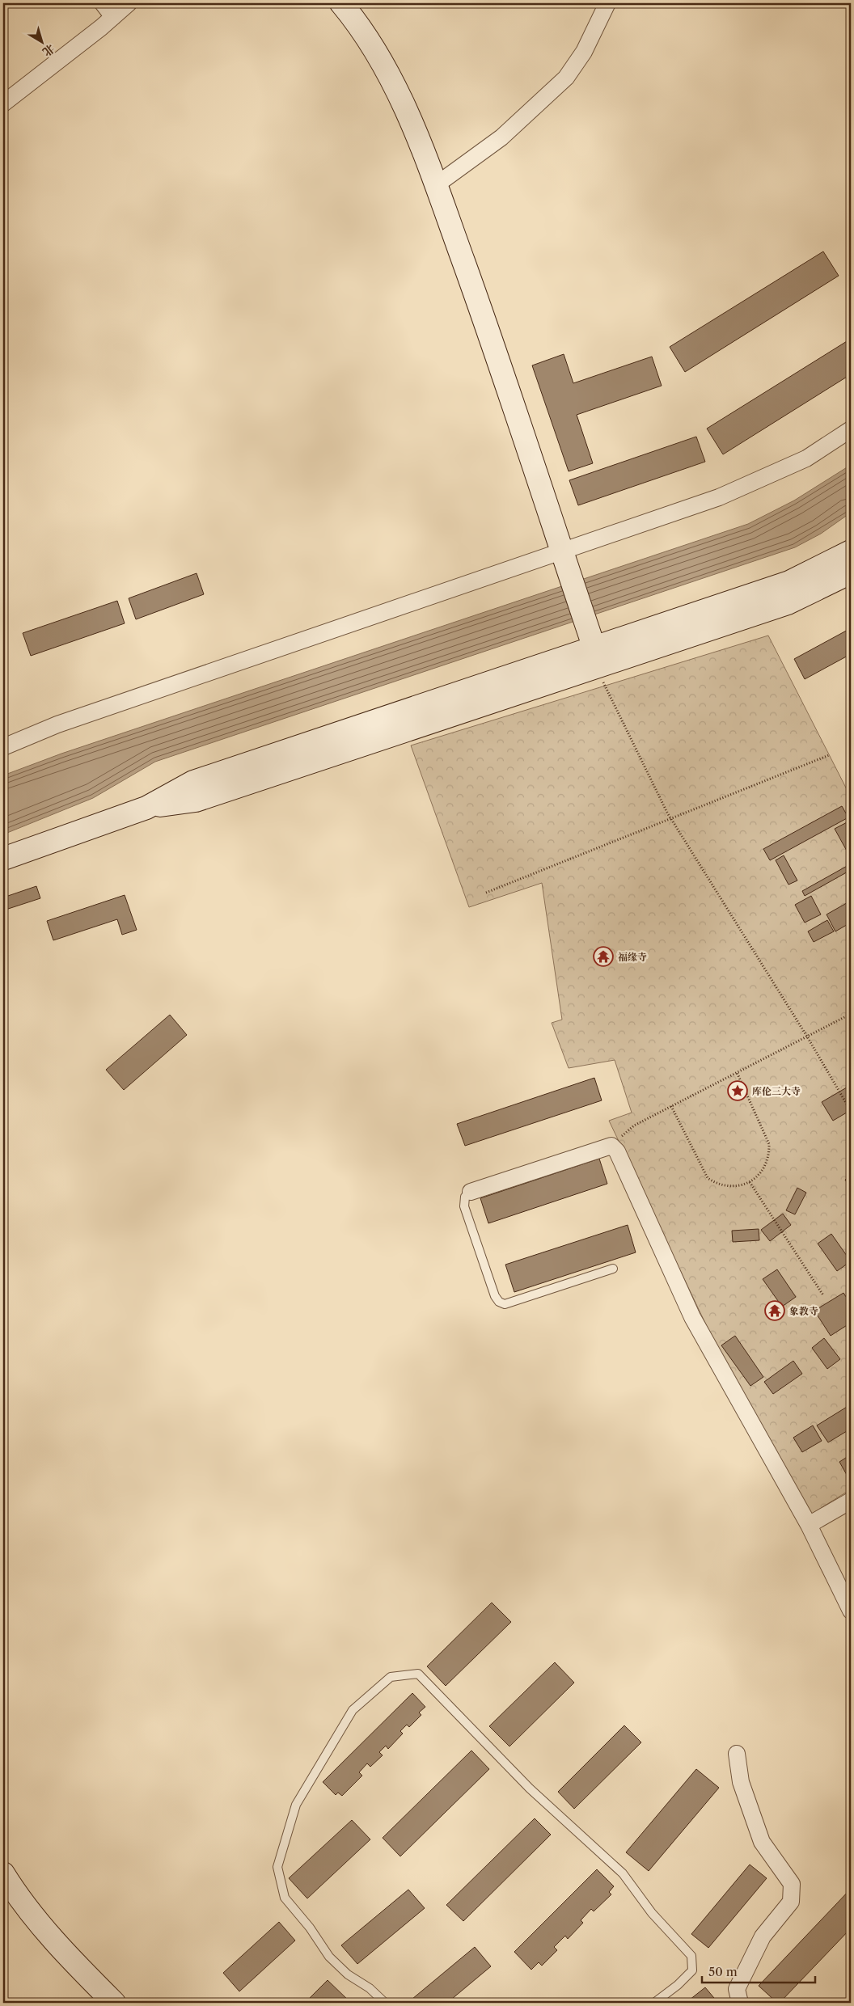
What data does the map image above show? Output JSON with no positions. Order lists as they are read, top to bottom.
{
  "places": {
    "temple": ["福缘寺", "象教寺"],
    "place": ["库伦三大寺"]
  },
  "scale_bar": "50 m",
  "north": "bottom right"
}
